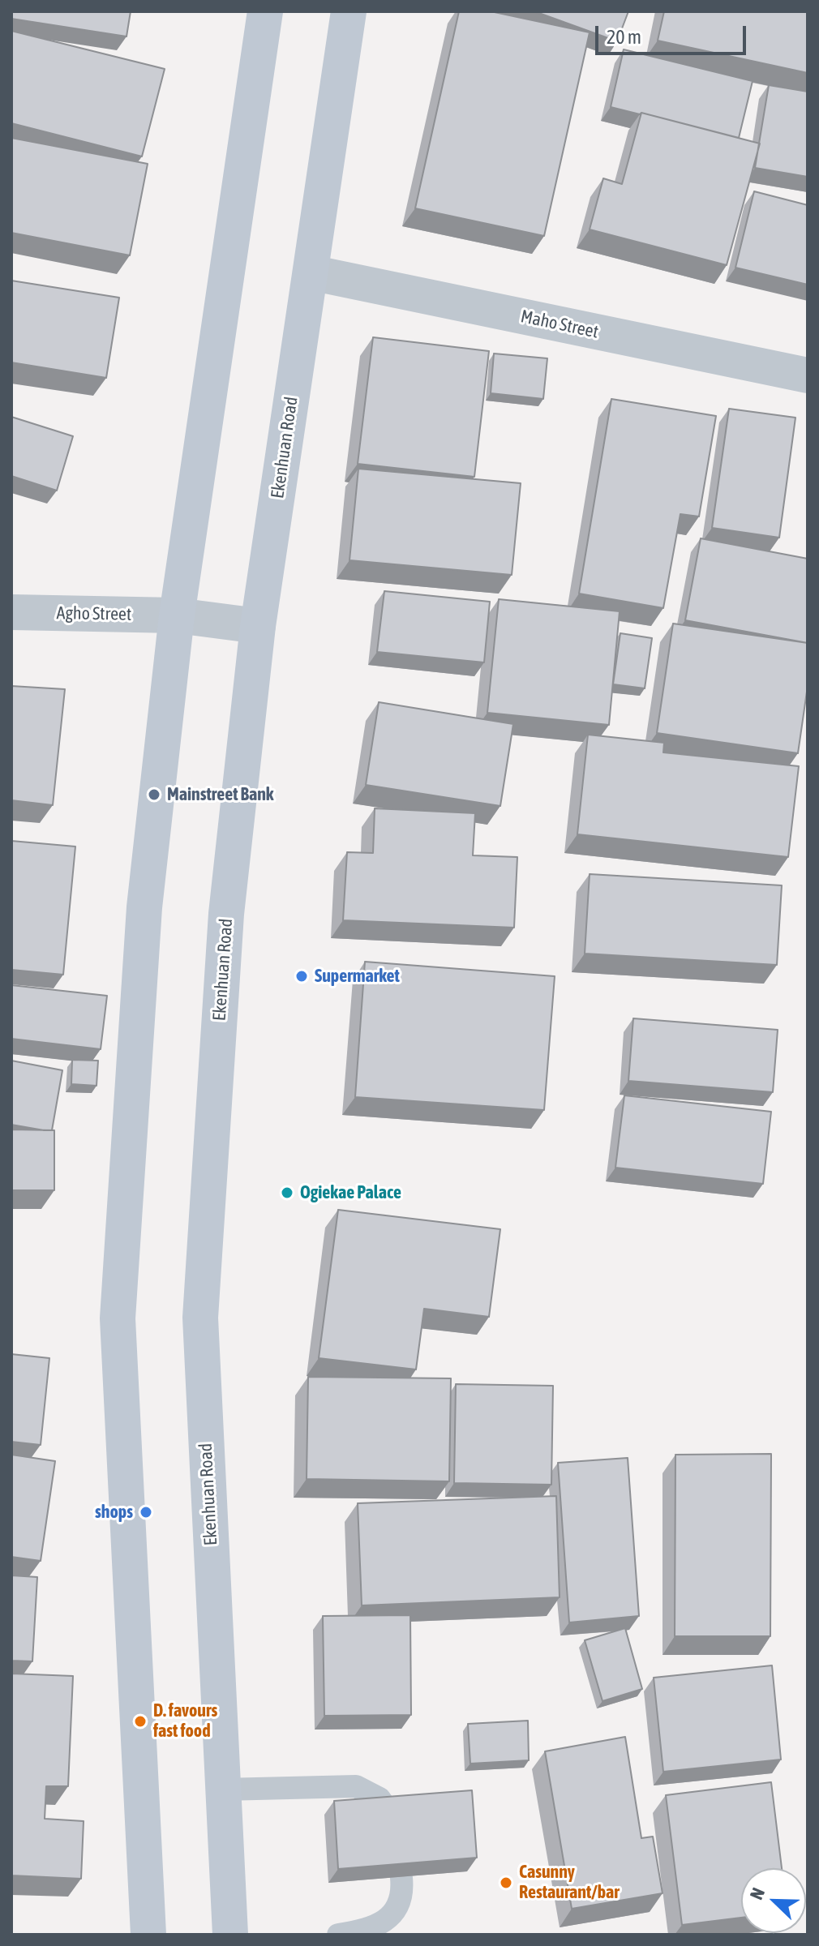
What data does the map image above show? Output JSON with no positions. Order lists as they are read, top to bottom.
{
  "streets": {
    "main road": ["Ekenhuan Road"],
    "street": ["Maho Street", "Agho Street"]
  },
  "crossings": [
    ["Maho Street", "Ekenhuan Road"],
    ["Ekenhuan Road", "Agho Street"]
  ],
  "places": [
    "Mainstreet Bank",
    "Supermarket",
    "Ogiekae Palace",
    "shops",
    "D. favours fast food",
    "Casunny Restaurant/bar"
  ],
  "scale_bar": "20 m",
  "north": "top left"
}
